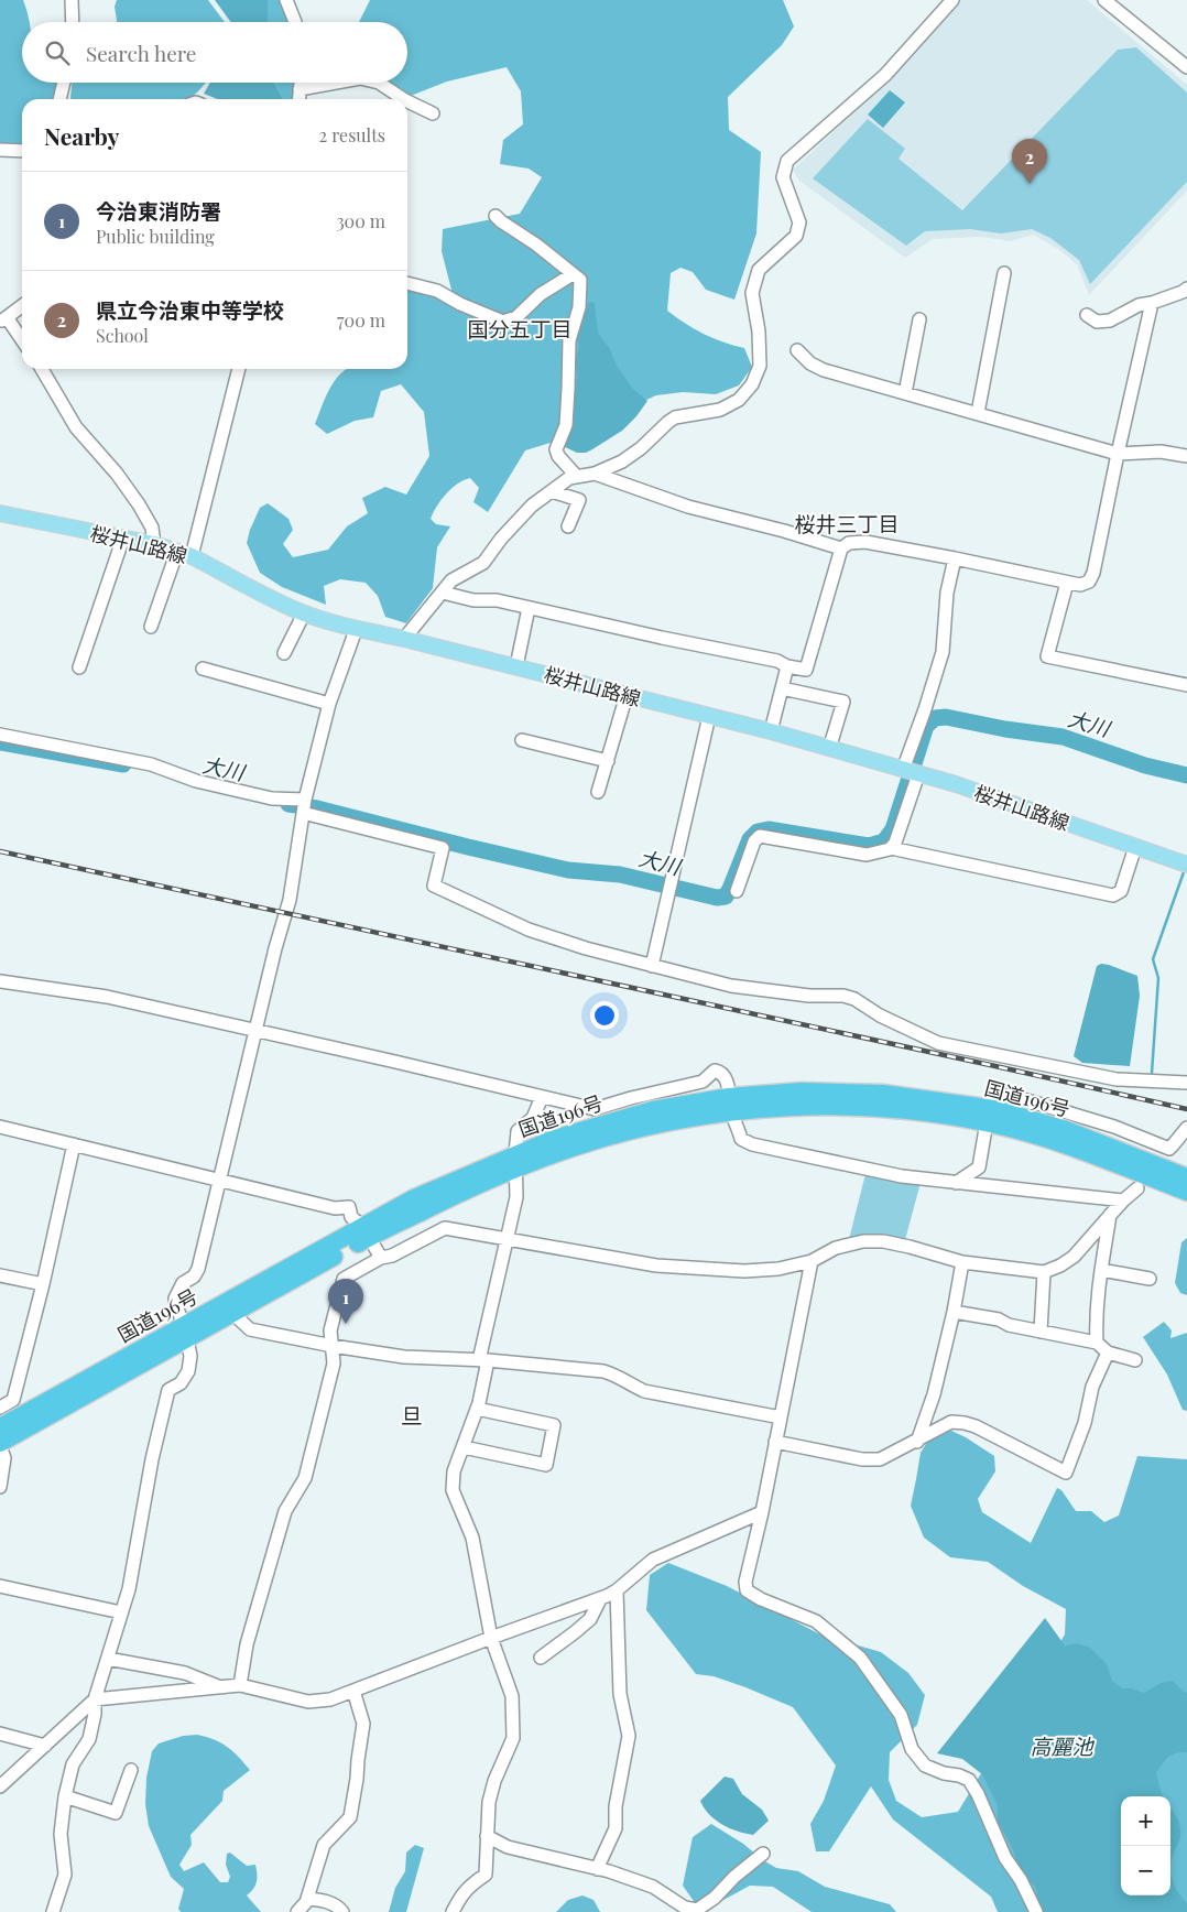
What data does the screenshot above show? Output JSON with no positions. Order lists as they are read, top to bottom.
{
  "streets": {
    "highway": ["国道196号"],
    "main road": ["桜井山路線"]
  },
  "districts": ["国分五丁目", "桜井三丁目", "旦"],
  "water": ["大川", "高麗池"],
  "page": {
    "search": "Search here",
    "heading": ["Nearby", "2 results"],
    "pins": ["2", "1"],
    "list": [
      {
        "mark": "1",
        "name": "今治東消防署",
        "note": "Public building",
        "value": "300 m"
      },
      {
        "mark": "2",
        "name": "県立今治東中等学校",
        "note": "School",
        "value": "700 m"
      }
    ],
    "map_buttons": ["+", "−"]
  }
}
